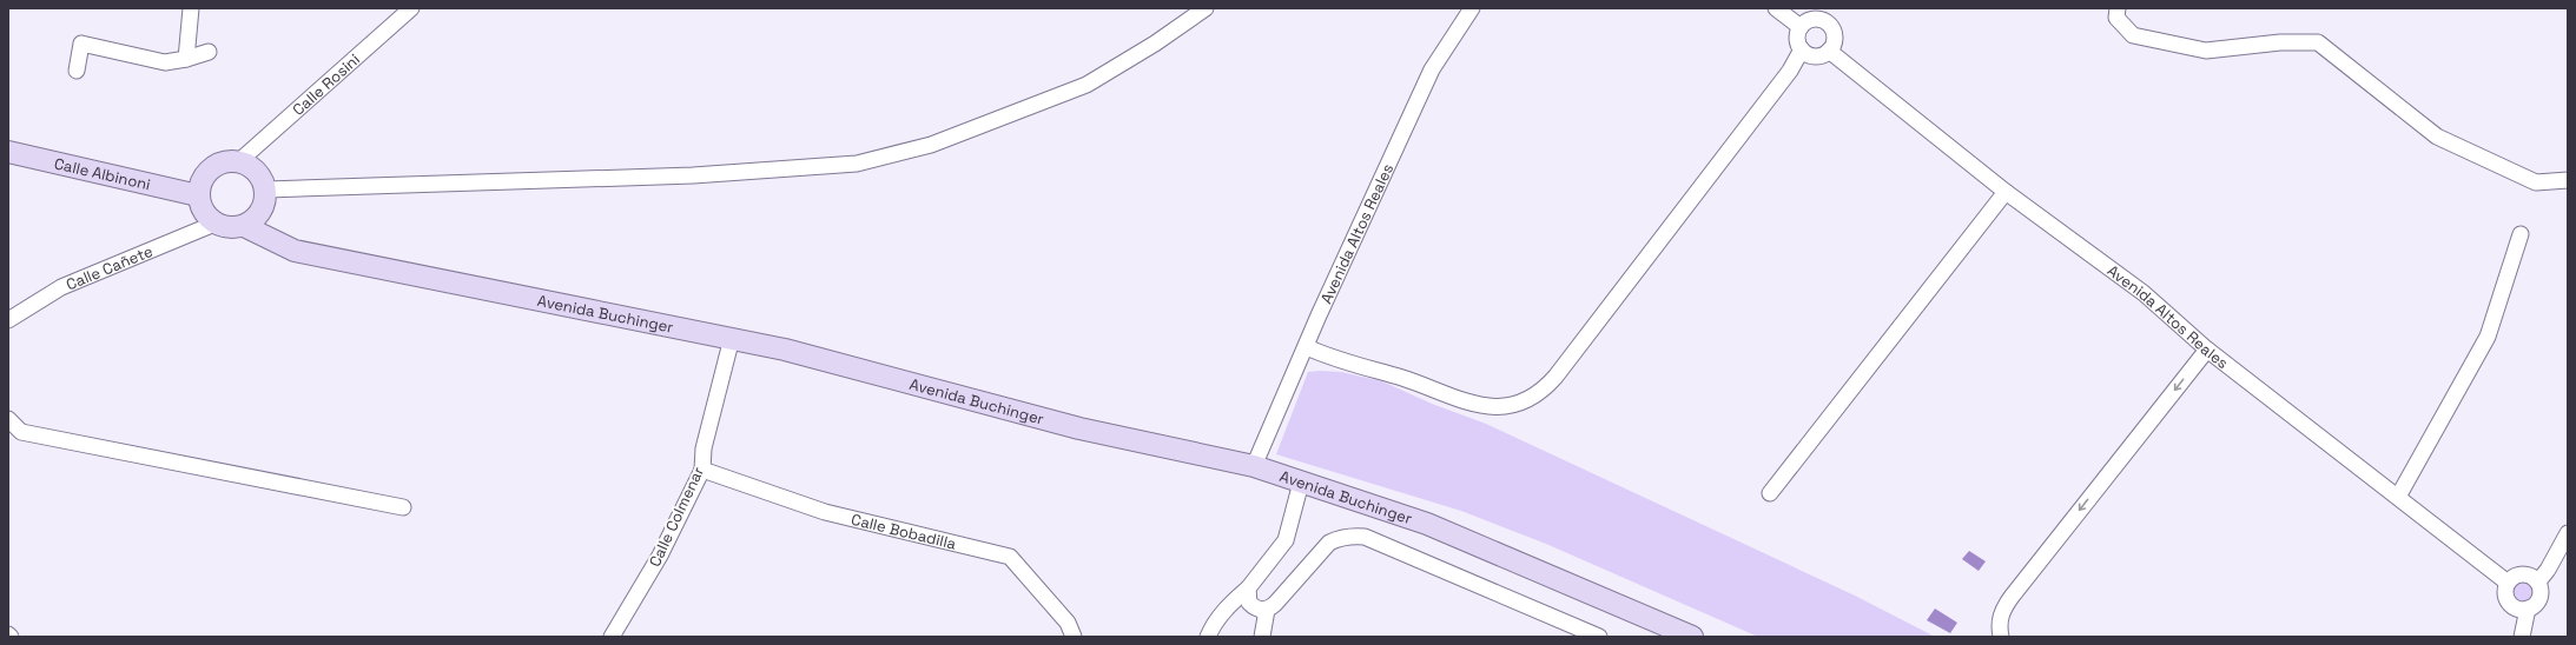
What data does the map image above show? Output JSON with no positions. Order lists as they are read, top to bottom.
{
  "streets": {
    "street": [
      "Calle Rosini",
      "Calle Albinoni",
      "Avenida Altos Reales",
      "Calle Cañete",
      "Avenida Buchinger",
      "Calle Colmenar",
      "Calle Bobadilla"
    ]
  },
  "crossings": [
    ["Calle Rosini", "Calle Albinoni"],
    ["Calle Rosini", "Calle Cañete"],
    ["Calle Rosini", "Avenida Buchinger"],
    ["Calle Albinoni", "Calle Cañete"],
    ["Calle Albinoni", "Avenida Buchinger"],
    ["Avenida Altos Reales", "Avenida Buchinger"],
    ["Calle Cañete", "Avenida Buchinger"],
    ["Avenida Buchinger", "Calle Colmenar"],
    ["Calle Colmenar", "Calle Bobadilla"]
  ]
}
